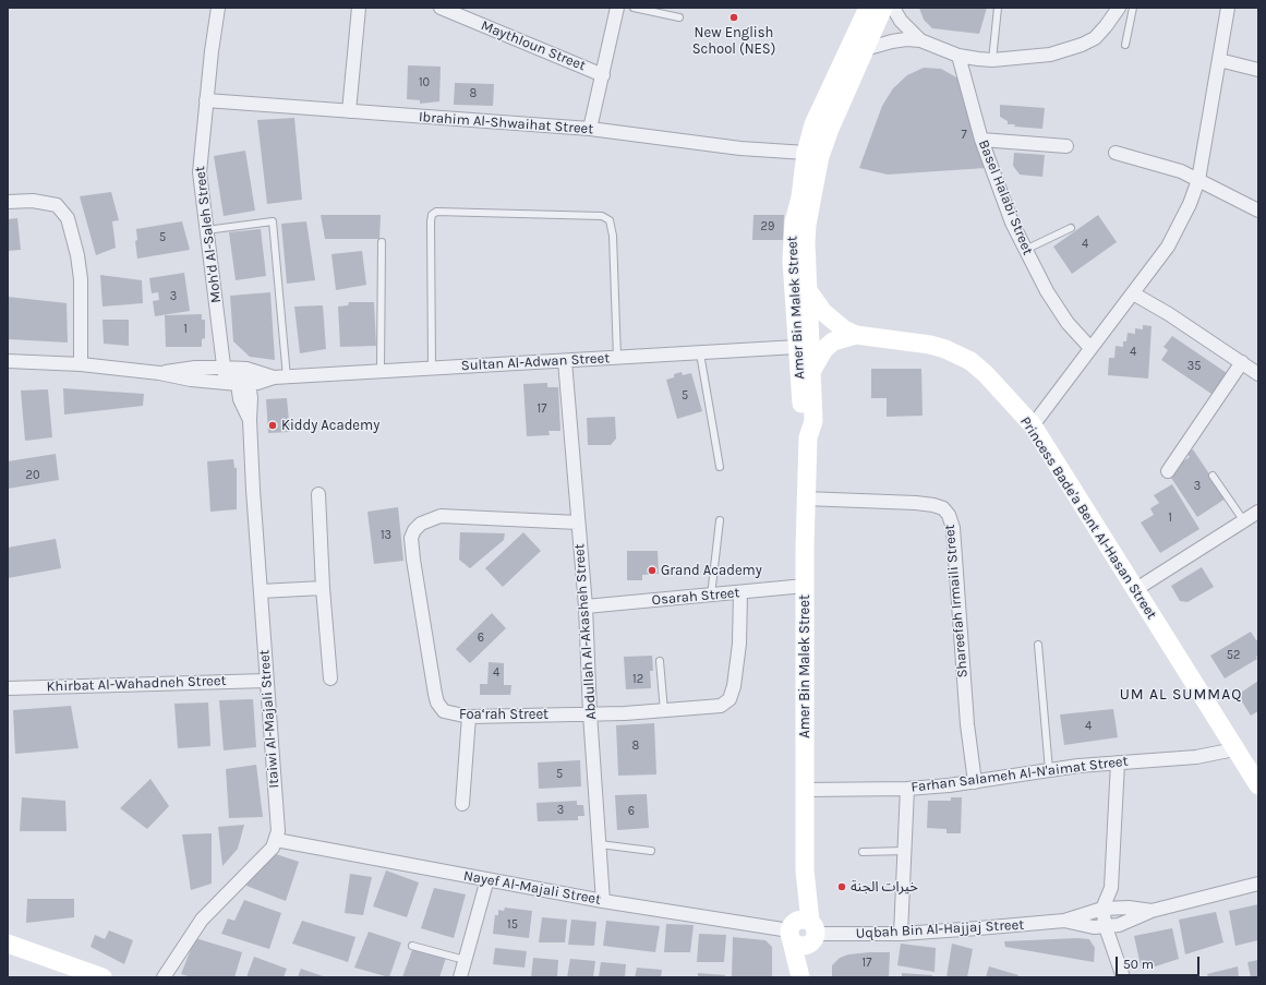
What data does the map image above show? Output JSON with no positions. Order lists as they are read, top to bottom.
{
  "streets": {
    "street": [
      "Maythloun Street",
      "Ibrahim Al-Shwaihat Street",
      "Basel Halabi Street",
      "Moh'd Al-Saleh Street",
      "Amer Bin Malek Street",
      "Sultan Al-Adwan Street",
      "Princess Bade'a Bent Al-Hasan Street",
      "Osarah Street",
      "Shareefah Irmaili Street",
      "Abdullah Al-Akasheh Street",
      "Khirbat Al-Wahadneh Street",
      "Foa‘rah Street",
      "Itaiwi Al-Majali Street",
      "Farhan Salameh Al-N'aimat Street",
      "Nayef Al-Majali Street",
      "Uqbah Bin Al-Hajjaj Street"
    ]
  },
  "crossings": [
    ["Ibrahim Al-Shwaihat Street", "Moh'd Al-Saleh Street"],
    ["Ibrahim Al-Shwaihat Street", "Amer Bin Malek Street"],
    ["Moh'd Al-Saleh Street", "Sultan Al-Adwan Street"],
    ["Moh'd Al-Saleh Street", "Itaiwi Al-Majali Street"],
    ["Amer Bin Malek Street", "Sultan Al-Adwan Street"],
    ["Amer Bin Malek Street", "Princess Bade'a Bent Al-Hasan Street"],
    ["Amer Bin Malek Street", "Osarah Street"],
    ["Amer Bin Malek Street", "Shareefah Irmaili Street"],
    ["Amer Bin Malek Street", "Farhan Salameh Al-N'aimat Street"],
    ["Amer Bin Malek Street", "Nayef Al-Majali Street"],
    ["Amer Bin Malek Street", "Uqbah Bin Al-Hajjaj Street"],
    ["Sultan Al-Adwan Street", "Abdullah Al-Akasheh Street"],
    ["Sultan Al-Adwan Street", "Itaiwi Al-Majali Street"],
    ["Princess Bade'a Bent Al-Hasan Street", "Farhan Salameh Al-N'aimat Street"],
    ["Osarah Street", "Abdullah Al-Akasheh Street"],
    ["Osarah Street", "Foa‘rah Street"],
    ["Shareefah Irmaili Street", "Farhan Salameh Al-N'aimat Street"],
    ["Abdullah Al-Akasheh Street", "Foa‘rah Street"],
    ["Abdullah Al-Akasheh Street", "Nayef Al-Majali Street"],
    ["Khirbat Al-Wahadneh Street", "Itaiwi Al-Majali Street"],
    ["Itaiwi Al-Majali Street", "Nayef Al-Majali Street"],
    ["Nayef Al-Majali Street", "Uqbah Bin Al-Hajjaj Street"]
  ],
  "districts": ["UM AL SUMMAQ"],
  "places": [
    "New English School (NES)",
    "Kiddy Academy",
    "Grand Academy",
    "خيرات الجنة"
  ],
  "house_numbers": [
    "10",
    "8",
    "7",
    "29",
    "5",
    "4",
    "3",
    "1",
    "4",
    "35",
    "5",
    "17",
    "20",
    "3",
    "1",
    "13",
    "6",
    "52",
    "4",
    "12",
    "4",
    "8",
    "5",
    "3",
    "6",
    "15",
    "17"
  ],
  "scale_bar": "50 m"
}
